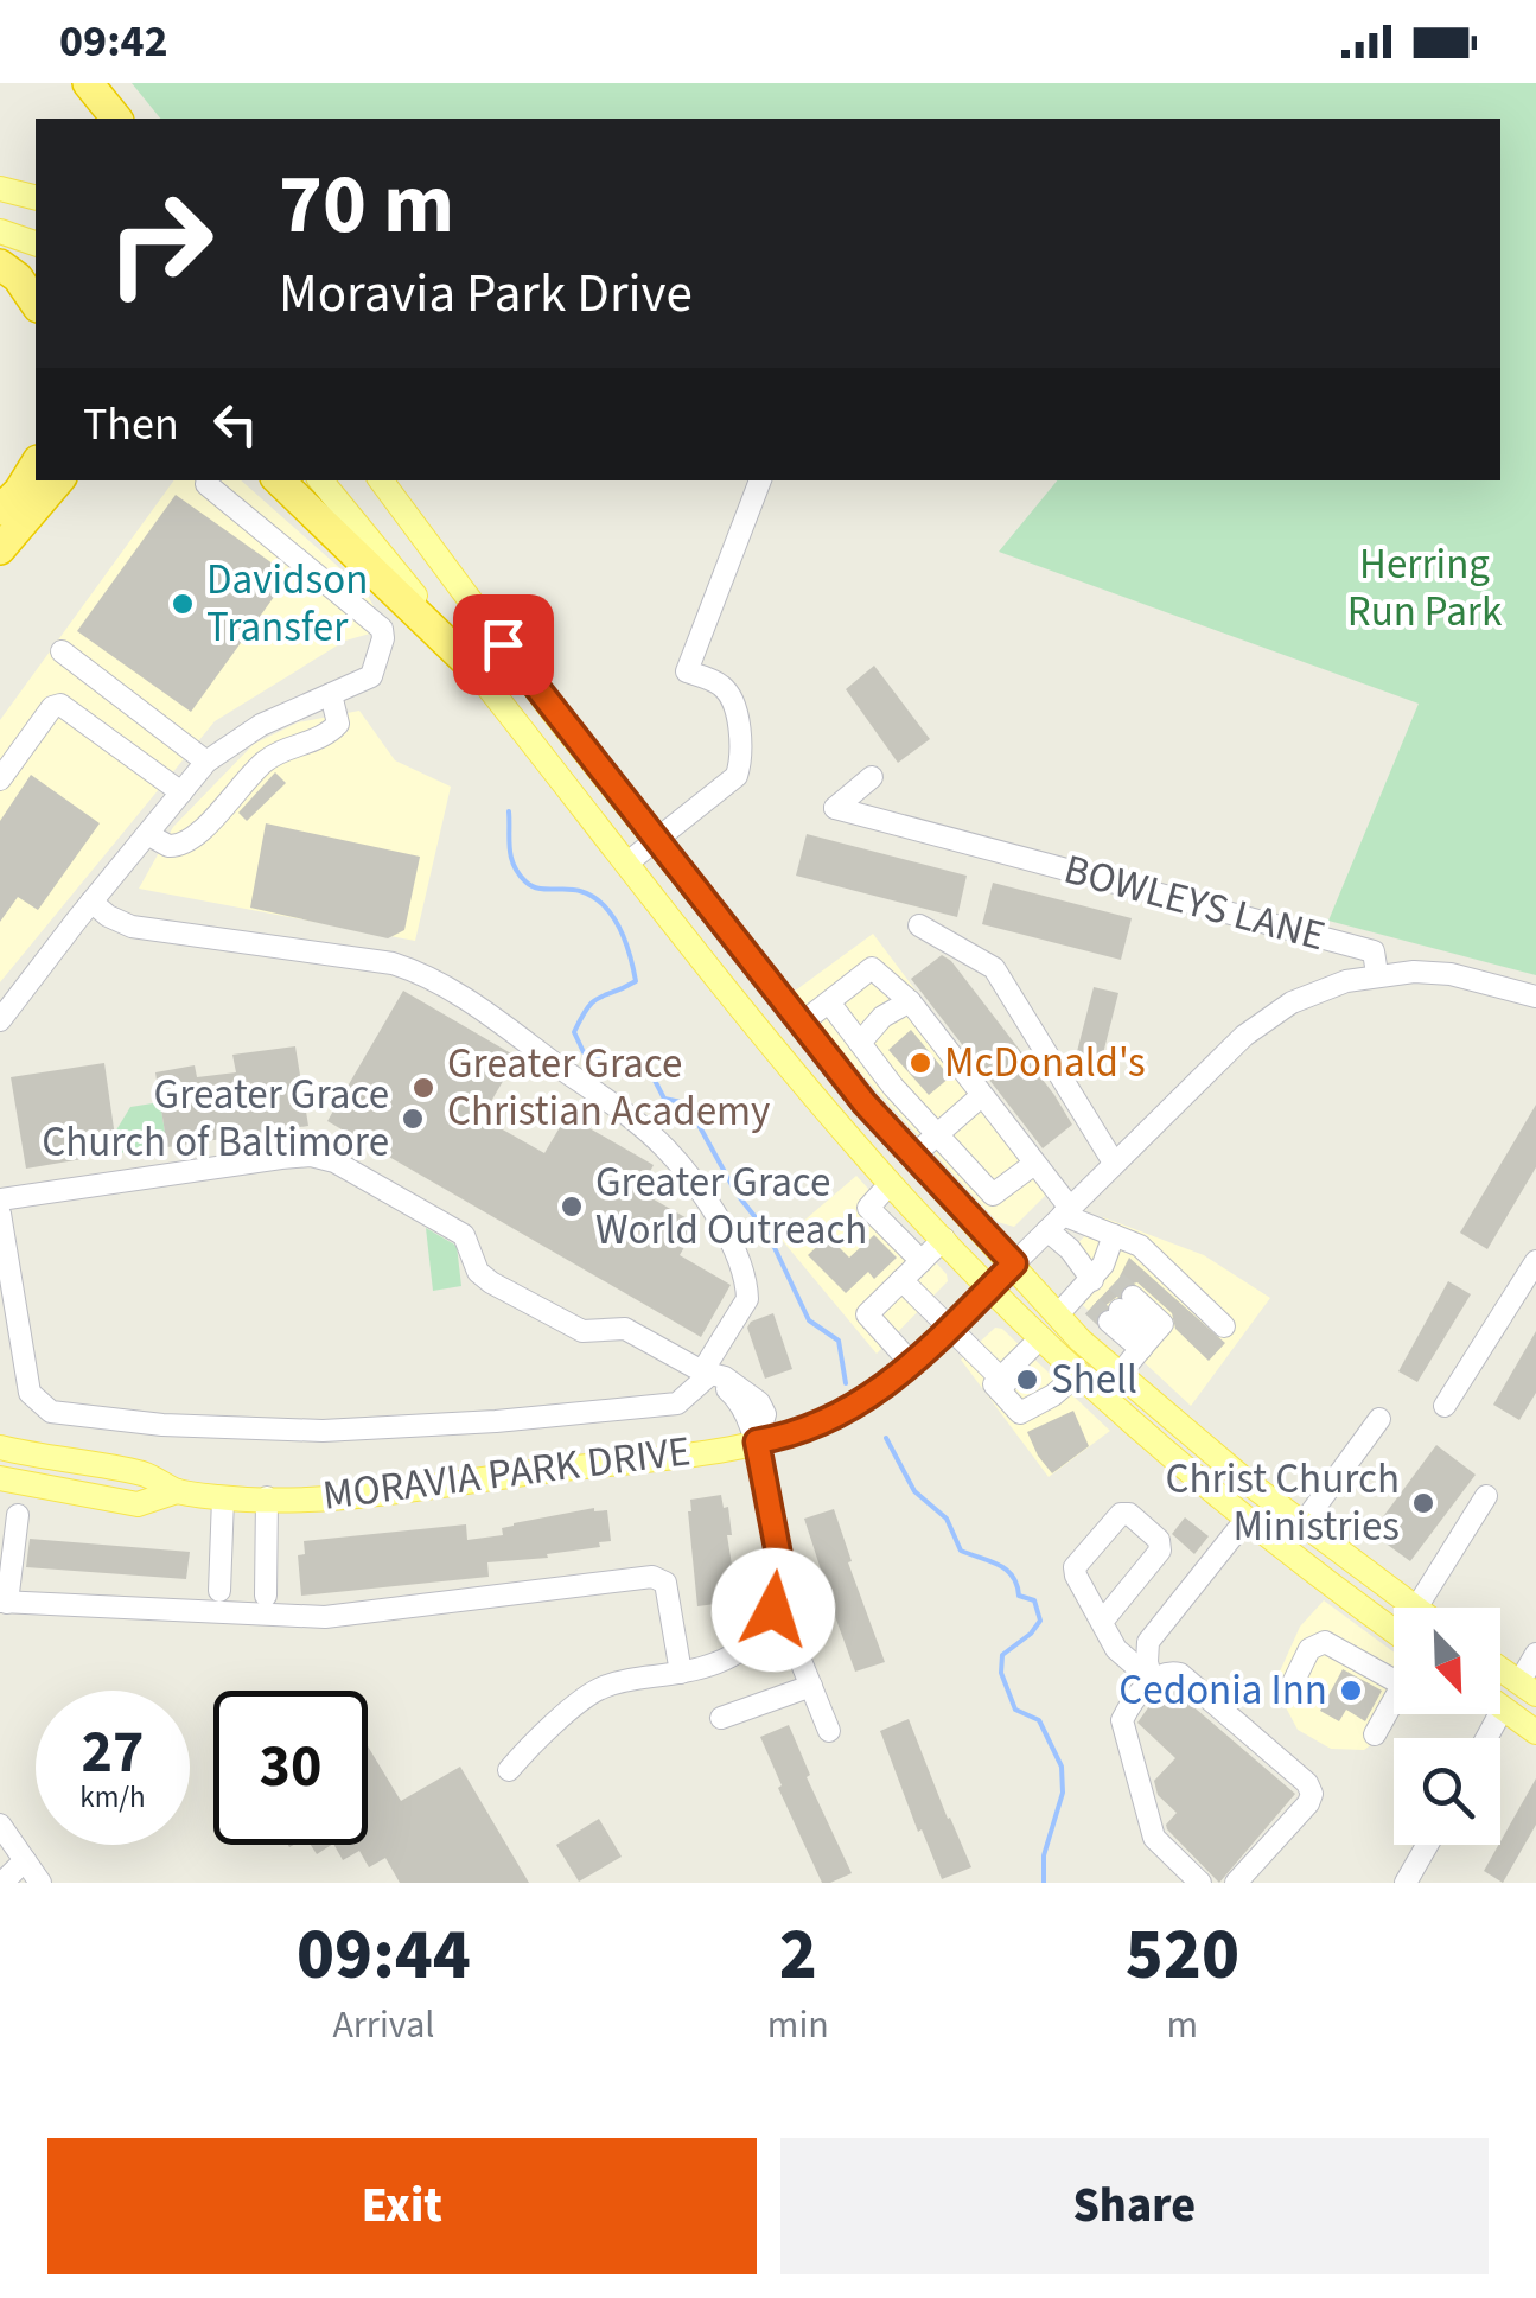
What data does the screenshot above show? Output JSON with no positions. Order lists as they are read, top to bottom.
{
  "streets": {
    "main road": ["MORAVIA PARK DRIVE"],
    "street": ["BOWLEYS LANE"]
  },
  "crossings": [
    ["BOWLEYS LANE", "MORAVIA PARK DRIVE"]
  ],
  "parks": ["Herring Run Park"],
  "places": [
    "Davidson Transfer",
    "McDonald's",
    "Greater Grace Christian Academy",
    "Greater Grace Church of Baltimore",
    "Greater Grace World Outreach",
    "Shell",
    "Christ Church Ministries",
    "Cedonia Inn"
  ],
  "north": "bottom right",
  "page": {
    "status": "09:42",
    "turn": ["70 m", "Moravia Park Drive"],
    "then": "Then",
    "speed": "27 km/h",
    "limit": "30",
    "eta": [
      "09:44",
      "Arrival",
      "2",
      "min",
      "520",
      "m"
    ],
    "buttons": ["Exit", "Share"]
  }
}
